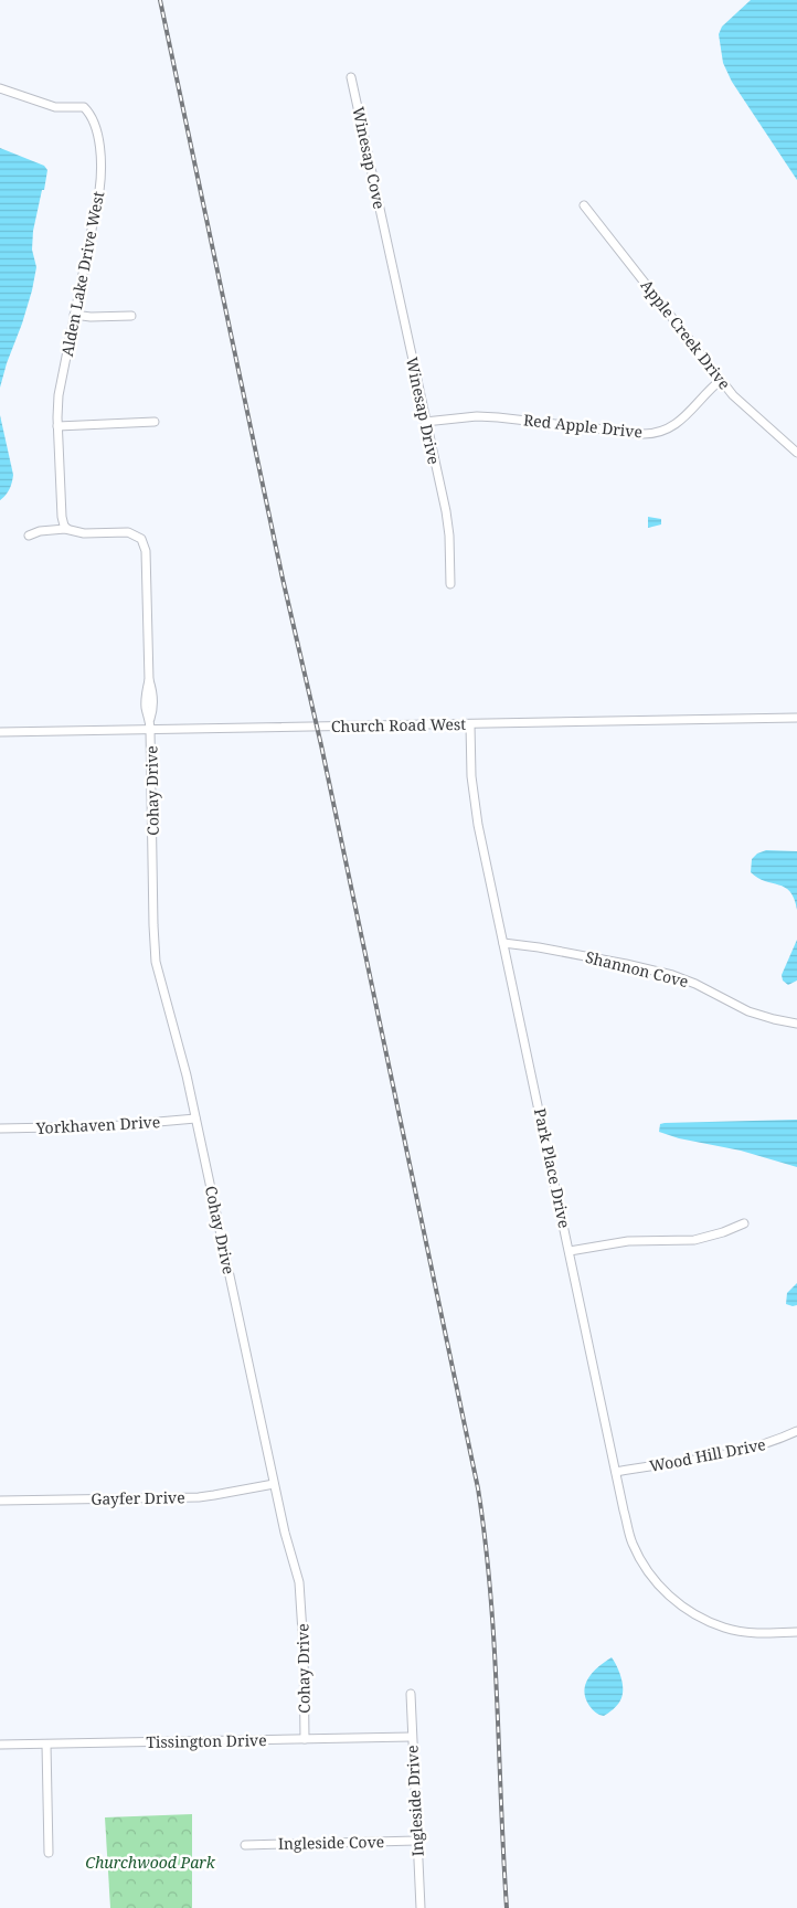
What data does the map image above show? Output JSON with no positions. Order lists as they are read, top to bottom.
{
  "streets": {
    "street": [
      "Winesap Cove",
      "Alden Lake Drive West",
      "Apple Creek Drive",
      "Winesap Drive",
      "Red Apple Drive",
      "Church Road West",
      "Cohay Drive",
      "Shannon Cove",
      "Yorkhaven Drive",
      "Park Place Drive",
      "Wood Hill Drive",
      "Gayfer Drive",
      "Tissington Drive",
      "Ingleside Drive",
      "Ingleside Cove"
    ]
  },
  "crossings": [
    ["Winesap Cove", "Winesap Drive"],
    ["Alden Lake Drive West", "Cohay Drive"],
    ["Apple Creek Drive", "Red Apple Drive"],
    ["Winesap Drive", "Red Apple Drive"],
    ["Church Road West", "Cohay Drive"],
    ["Church Road West", "Park Place Drive"],
    ["Cohay Drive", "Yorkhaven Drive"],
    ["Cohay Drive", "Gayfer Drive"],
    ["Cohay Drive", "Tissington Drive"],
    ["Shannon Cove", "Park Place Drive"],
    ["Park Place Drive", "Wood Hill Drive"],
    ["Tissington Drive", "Ingleside Drive"],
    ["Ingleside Drive", "Ingleside Cove"]
  ],
  "parks": ["Churchwood Park"]
}
